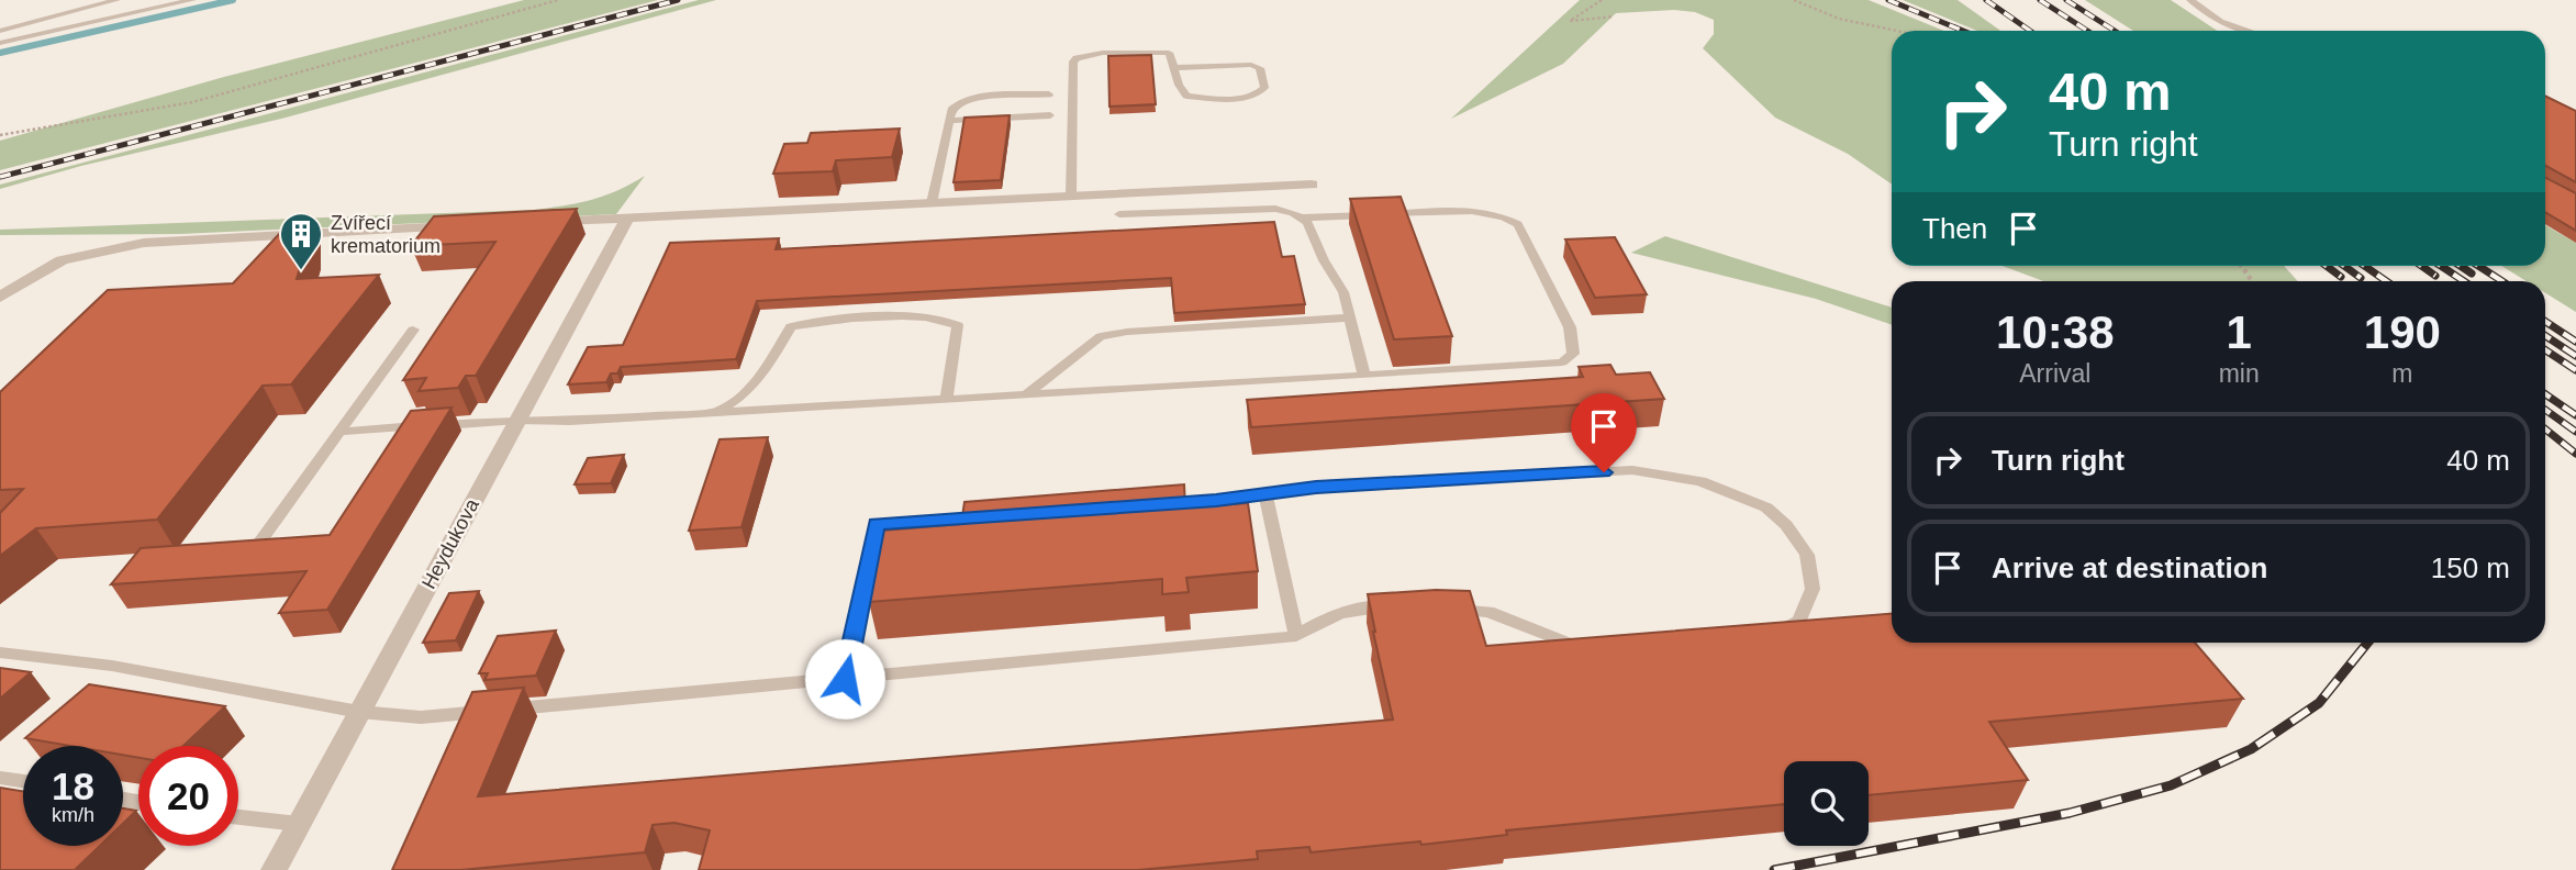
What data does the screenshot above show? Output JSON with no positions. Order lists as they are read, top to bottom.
{
  "streets": {
    "street": ["Heydukova"]
  },
  "places": {
    "building": ["Zvířecí krematorium"]
  },
  "page": {
    "turn": ["40 m", "Turn right"],
    "then": "Then",
    "eta": [
      "10:38",
      "Arrival",
      "1",
      "min",
      "190",
      "m"
    ],
    "list": [
      {
        "name": "Turn right",
        "value": "40 m"
      },
      {
        "name": "Arrive at destination",
        "value": "150 m"
      }
    ],
    "speed": "18 km/h",
    "limit": "20"
  }
}
